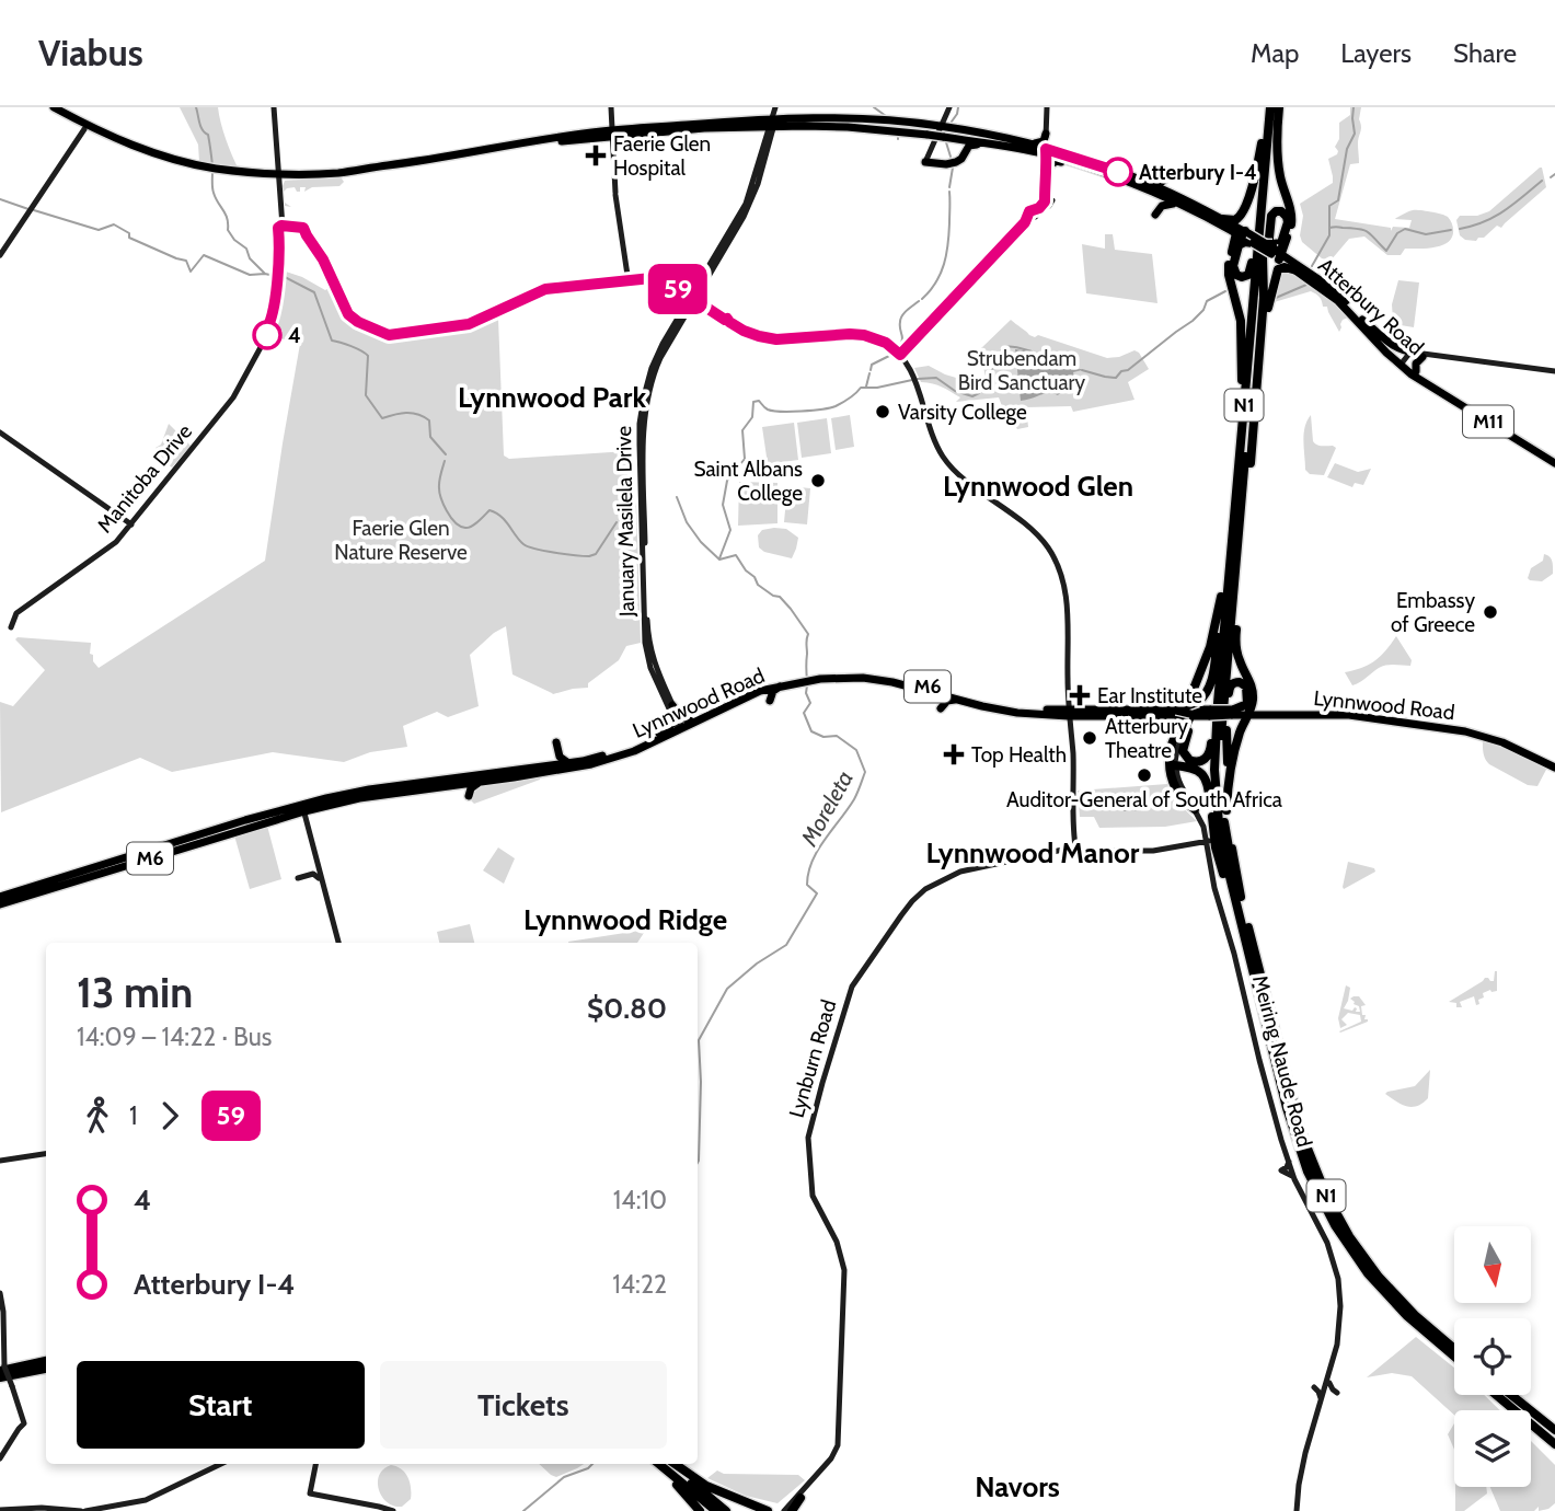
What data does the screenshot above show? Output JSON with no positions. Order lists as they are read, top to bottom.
{
  "streets": {
    "highway": ["N1"],
    "main road": [
      "Atterbury Road",
      "M11",
      "M6",
      "Lynnwood Road"
    ],
    "street": [
      "Manitoba Drive",
      "January Masilela Drive",
      "Lynburn Road",
      "Meiring Naude Road"
    ]
  },
  "crossings": [
    ["Atterbury Road", "N1"],
    ["Atterbury Road", "Manitoba Drive"],
    ["Atterbury Road", "January Masilela Drive"],
    ["N1", "Lynnwood Road"],
    ["January Masilela Drive", "Lynnwood Road"],
    ["Lynburn Road", "Meiring Naude Road"]
  ],
  "districts": [
    "Lynnwood Park",
    "Lynnwood Glen",
    "Lynnwood Manor",
    "Lynnwood Ridge",
    "Navors"
  ],
  "water": ["Moreleta"],
  "parks": ["Strubendam Bird Sanctuary", "Faerie Glen Nature Reserve"],
  "places": {
    "health": ["Faerie Glen Hospital", "Ear Institute", "Top Health"],
    "other": [
      "Atterbury I-4",
      "4",
      "Varsity College",
      "Saint Albans College",
      "Embassy of Greece",
      "Atterbury Theatre",
      "Auditor-General of South Africa"
    ]
  },
  "lines": ["bus line 59"],
  "north": "bottom",
  "page": {
    "header": "Viabus",
    "nav": ["Map", "Layers", "Share"],
    "on_map": "59",
    "heading": ["13 min", "14:09 – 14:22 · Bus", "$0.80"],
    "legs": ["1", "59"],
    "list": [
      {
        "name": "4",
        "value": "14:10"
      },
      {
        "name": "Atterbury I-4",
        "value": "14:22"
      }
    ],
    "buttons": ["Start", "Tickets"]
  }
}
